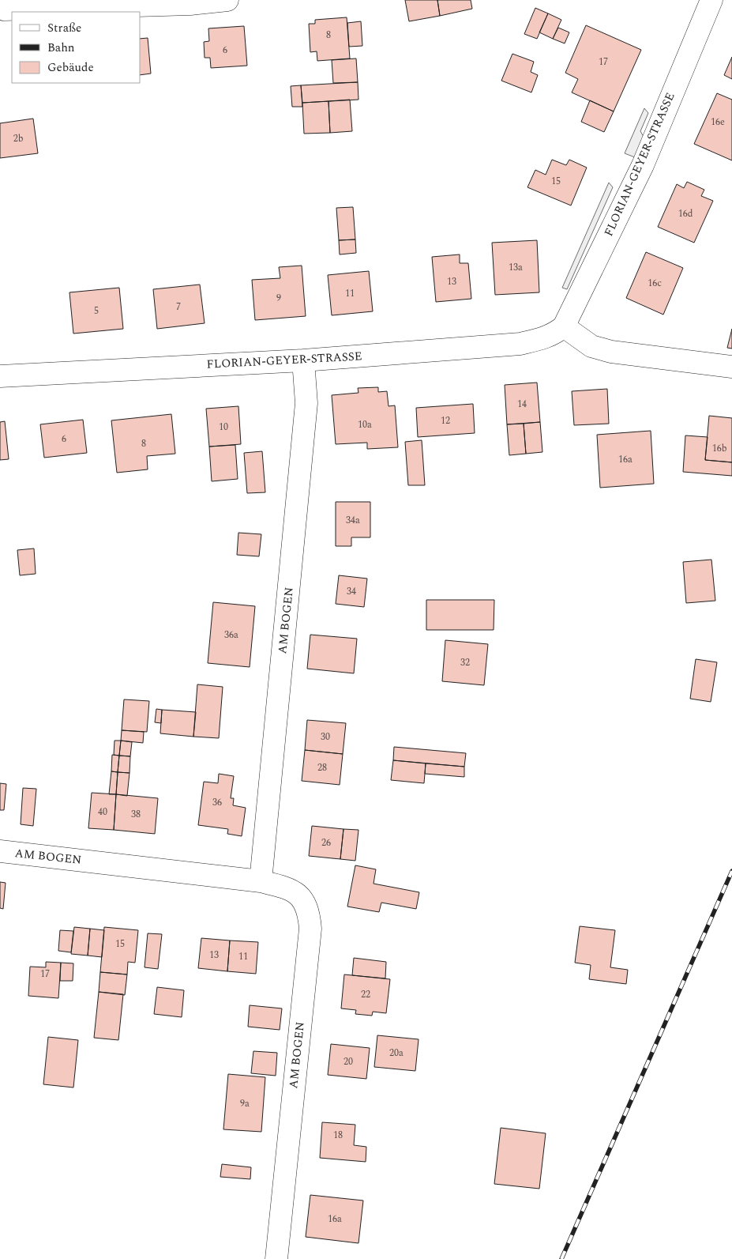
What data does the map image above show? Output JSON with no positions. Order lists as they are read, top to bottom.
{
  "streets": {
    "street": ["FLORIAN-GEYER-STRASSE", "AM BOGEN"]
  },
  "crossings": [
    ["FLORIAN-GEYER-STRASSE", "AM BOGEN"]
  ],
  "house_numbers": [
    "8",
    "6",
    "17",
    "16e",
    "2b",
    "15",
    "16d",
    "13a",
    "13",
    "16c",
    "11",
    "9",
    "7",
    "5",
    "14",
    "12",
    "10a",
    "10",
    "6",
    "8",
    "16b",
    "16a",
    "34a",
    "34",
    "36a",
    "32",
    "30",
    "28",
    "36",
    "40",
    "38",
    "26",
    "15",
    "13",
    "11",
    "17",
    "22",
    "20a",
    "20",
    "9a",
    "18",
    "16a"
  ],
  "legend": ["Straße", "Bahn", "Gebäude"]
}
